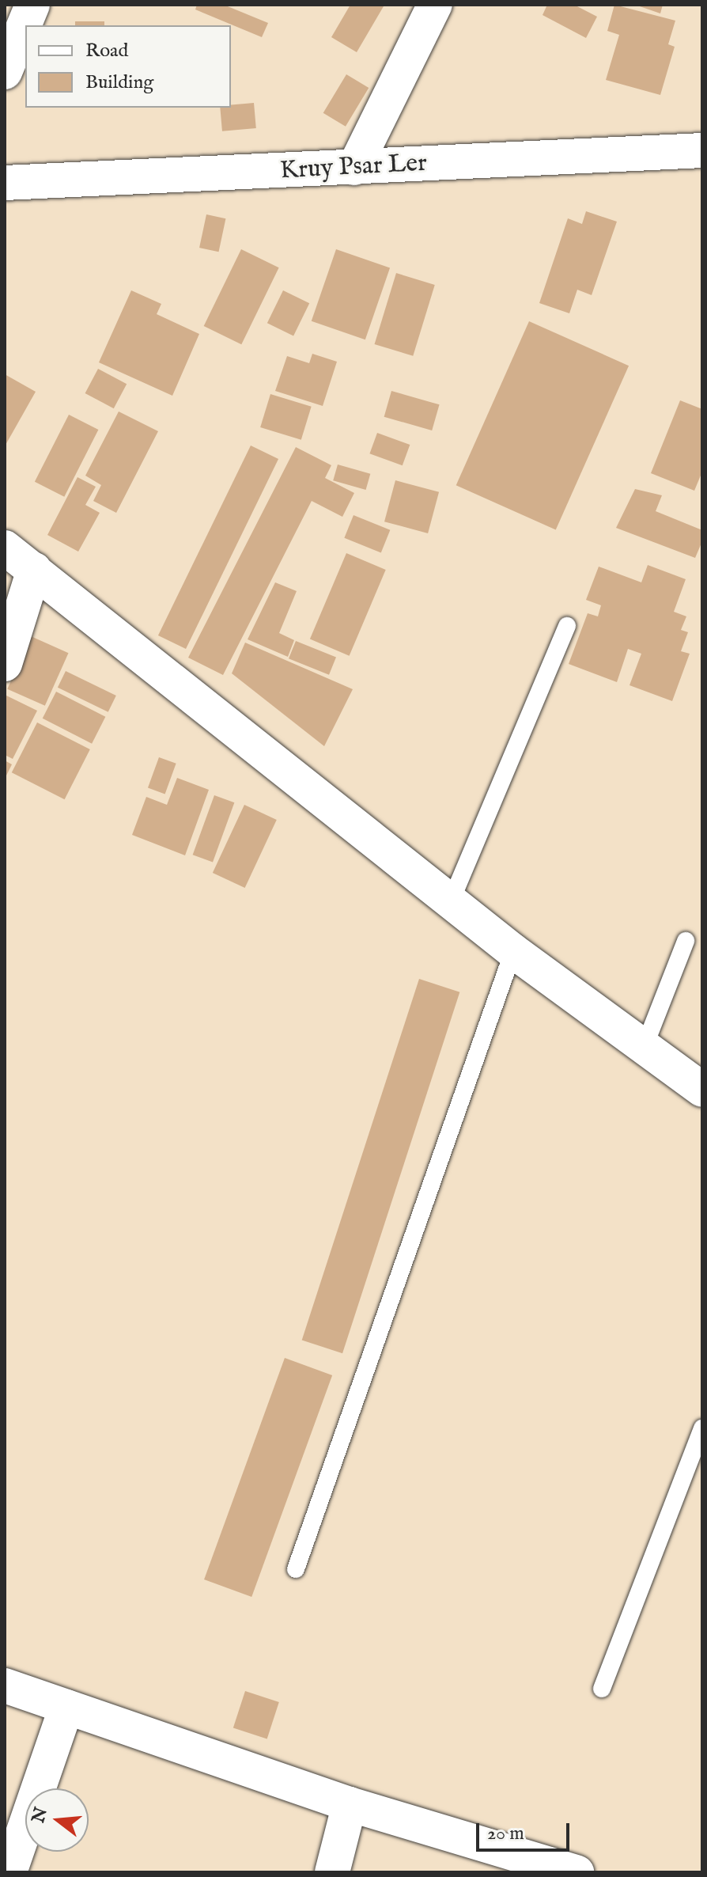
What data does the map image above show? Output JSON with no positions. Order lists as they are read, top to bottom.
{
  "streets": {
    "street": ["Kruy Psar Ler"]
  },
  "legend": ["Road", "Building"],
  "scale_bar": "20 m",
  "north": "left"
}
